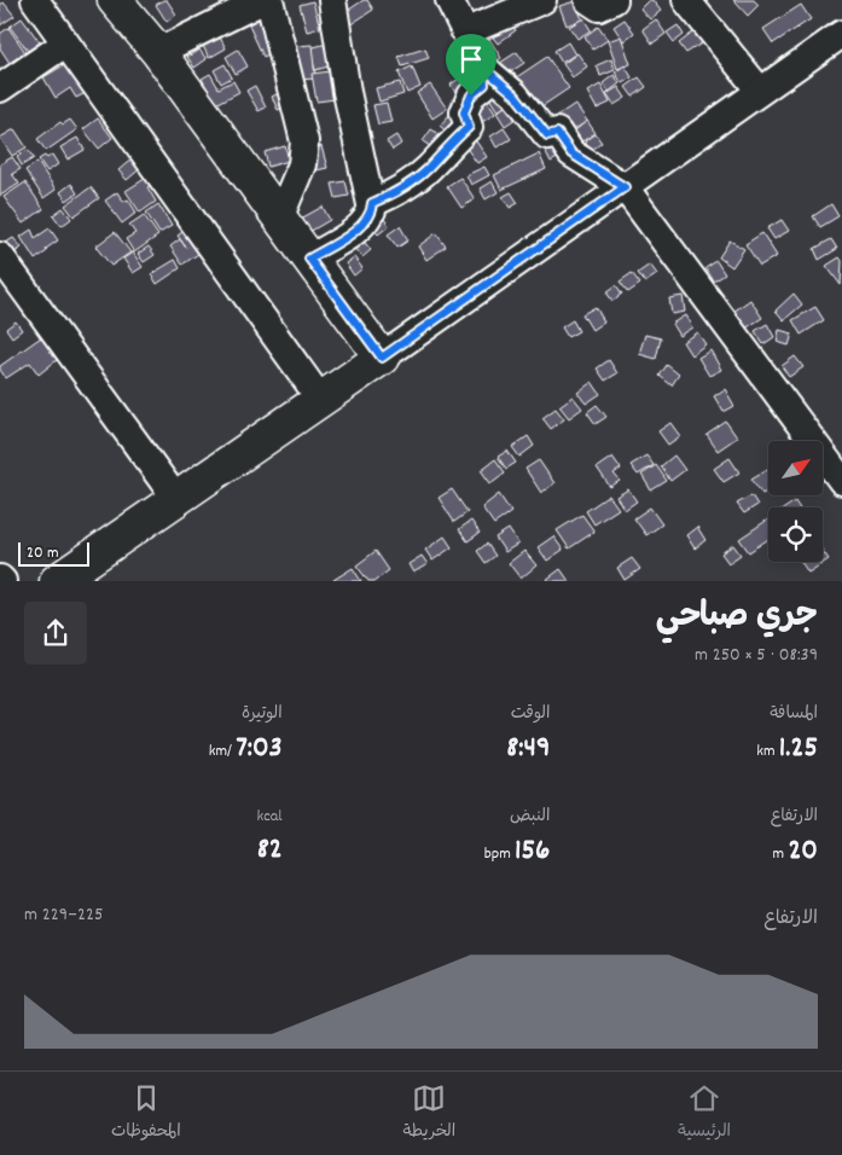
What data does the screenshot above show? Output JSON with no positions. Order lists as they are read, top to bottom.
{
  "scale_bar": "20 m",
  "north": "top right",
  "page": {
    "scale": "20 m",
    "heading": ["جري صباحي", "08:39 · 5 × 250 m"],
    "stats": [
      ["المسافة", "1.25 km"],
      ["الوقت", "8:49"],
      ["الوتيرة", "7:03 /km"],
      ["الارتفاع", "20 m"],
      ["النبض", "156 bpm"],
      ["kcal", "82"]
    ],
    "chart": ["الارتفاع", "225–229 m"],
    "tabs": ["الرئيسية", "الخريطة", "المحفوظات"]
  }
}
